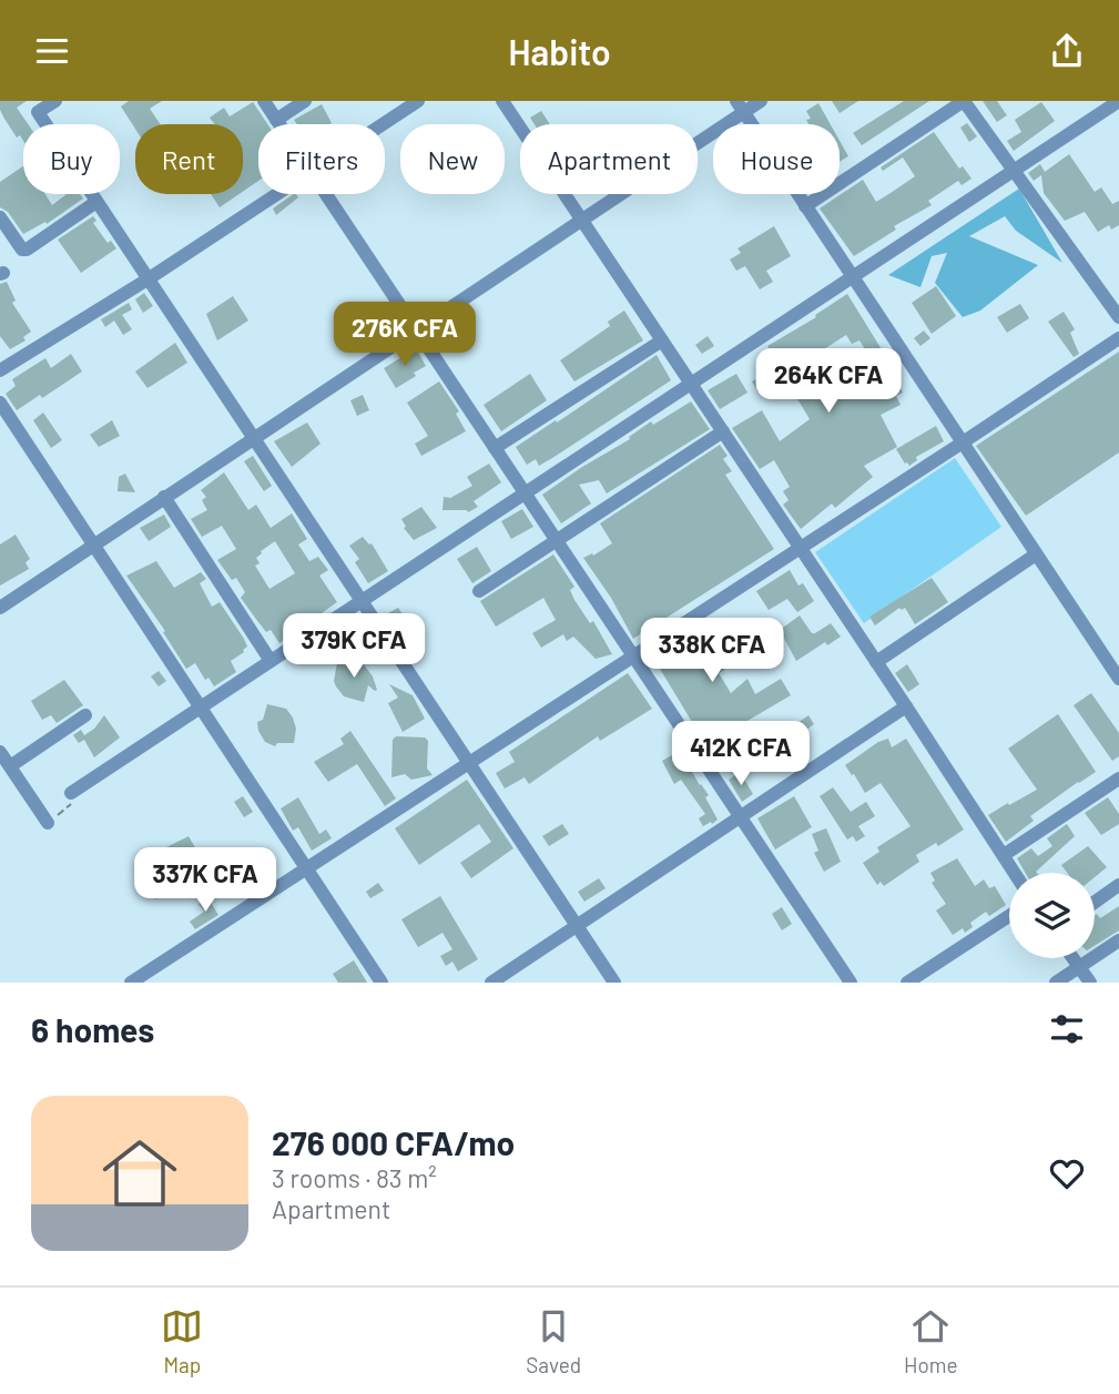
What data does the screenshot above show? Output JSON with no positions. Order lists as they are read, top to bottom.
{
  "page": {
    "header": "Habito",
    "chip": [
      "Buy",
      "Rent",
      "Filters",
      "New",
      "Apartment",
      "House"
    ],
    "price": [
      "276K CFA",
      "264K CFA",
      "379K CFA",
      "338K CFA",
      "412K CFA",
      "337K CFA"
    ],
    "heading": "6 homes",
    "list": [
      {
        "name": "276 000 CFA/mo",
        "note": "3 rooms · 83 m² · Apartment"
      }
    ],
    "tabs": ["Map", "Saved", "Home"]
  }
}
